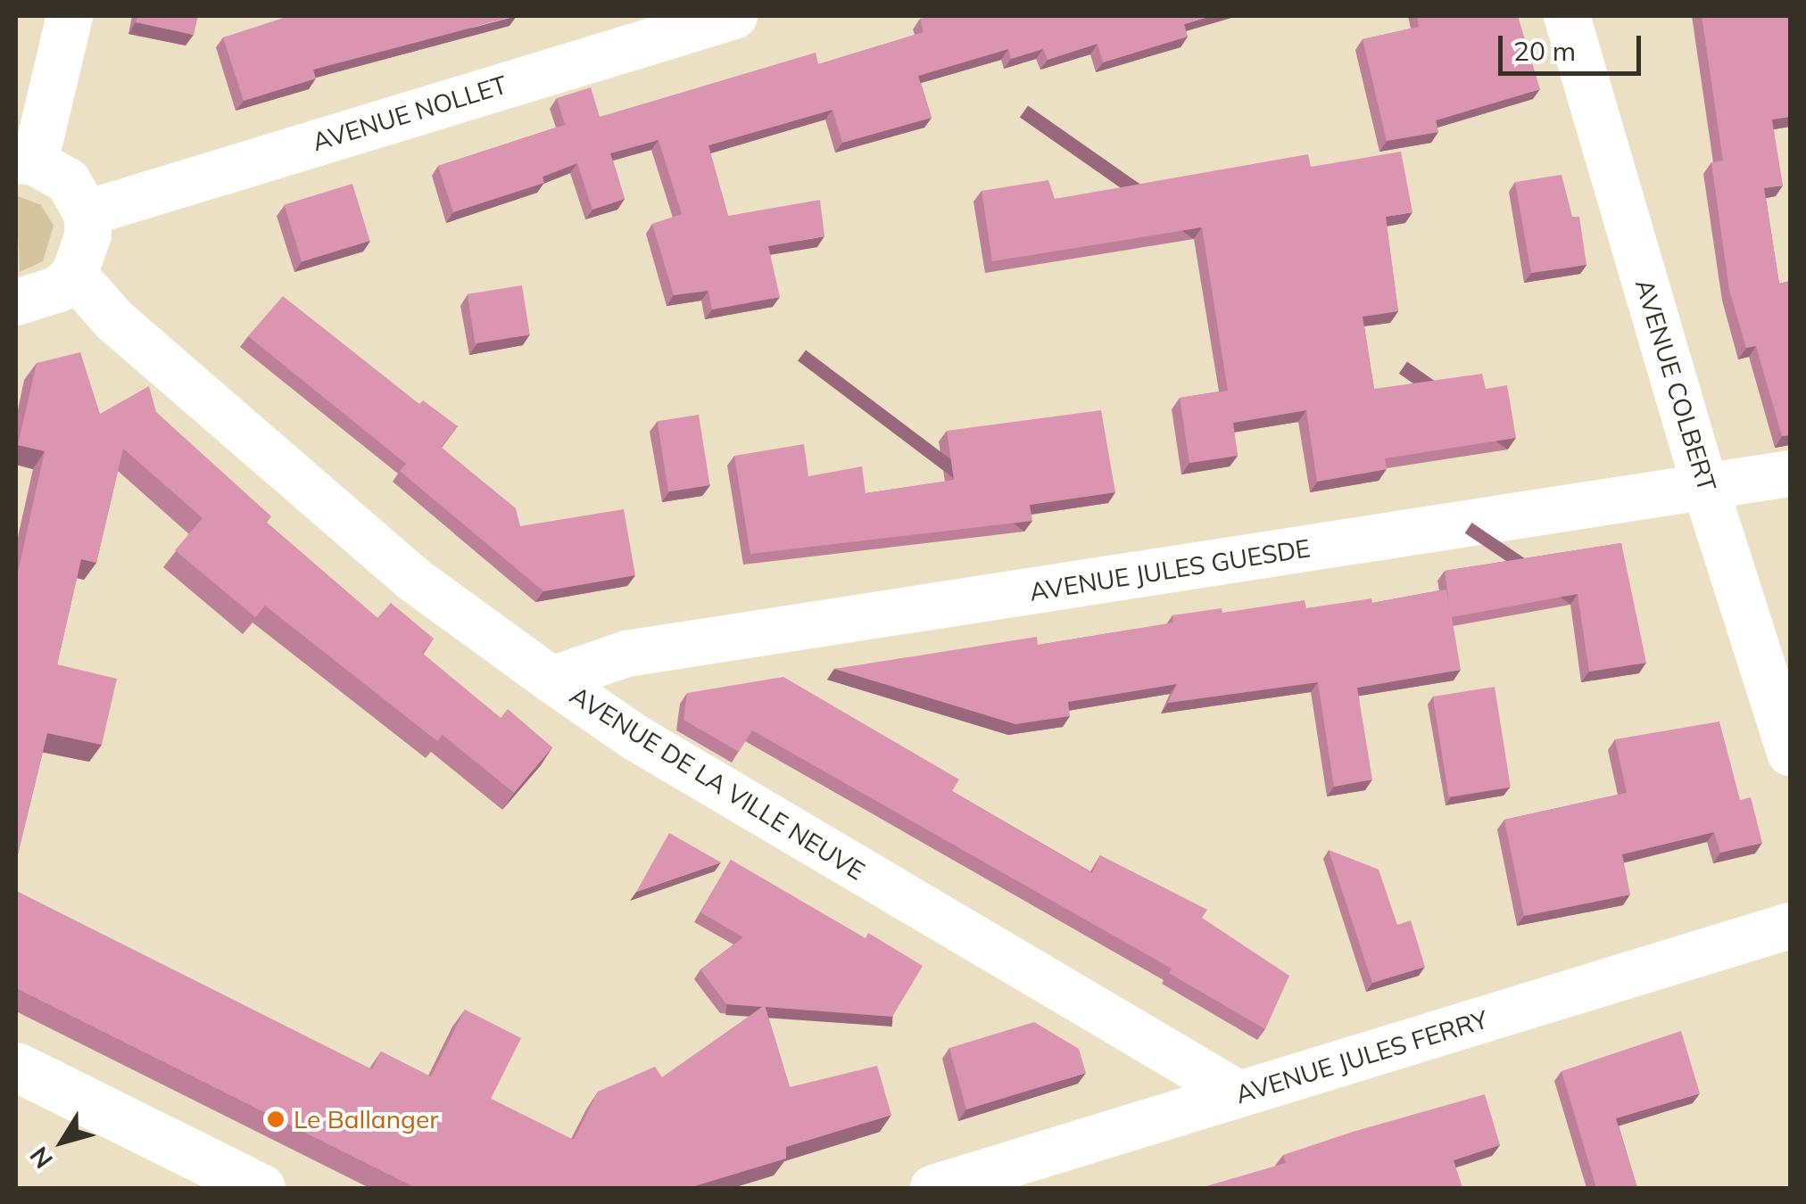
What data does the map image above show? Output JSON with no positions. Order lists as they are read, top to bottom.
{
  "streets": {
    "street": [
      "AVENUE NOLLET",
      "AVENUE COLBERT",
      "AVENUE JULES GUESDE",
      "AVENUE DE LA VILLE NEUVE",
      "AVENUE JULES FERRY"
    ]
  },
  "crossings": [
    ["AVENUE COLBERT", "AVENUE JULES GUESDE"],
    ["AVENUE JULES GUESDE", "AVENUE DE LA VILLE NEUVE"],
    ["AVENUE DE LA VILLE NEUVE", "AVENUE JULES FERRY"]
  ],
  "places": ["Le Ballanger"],
  "scale_bar": "20 m",
  "north": "bottom left"
}
